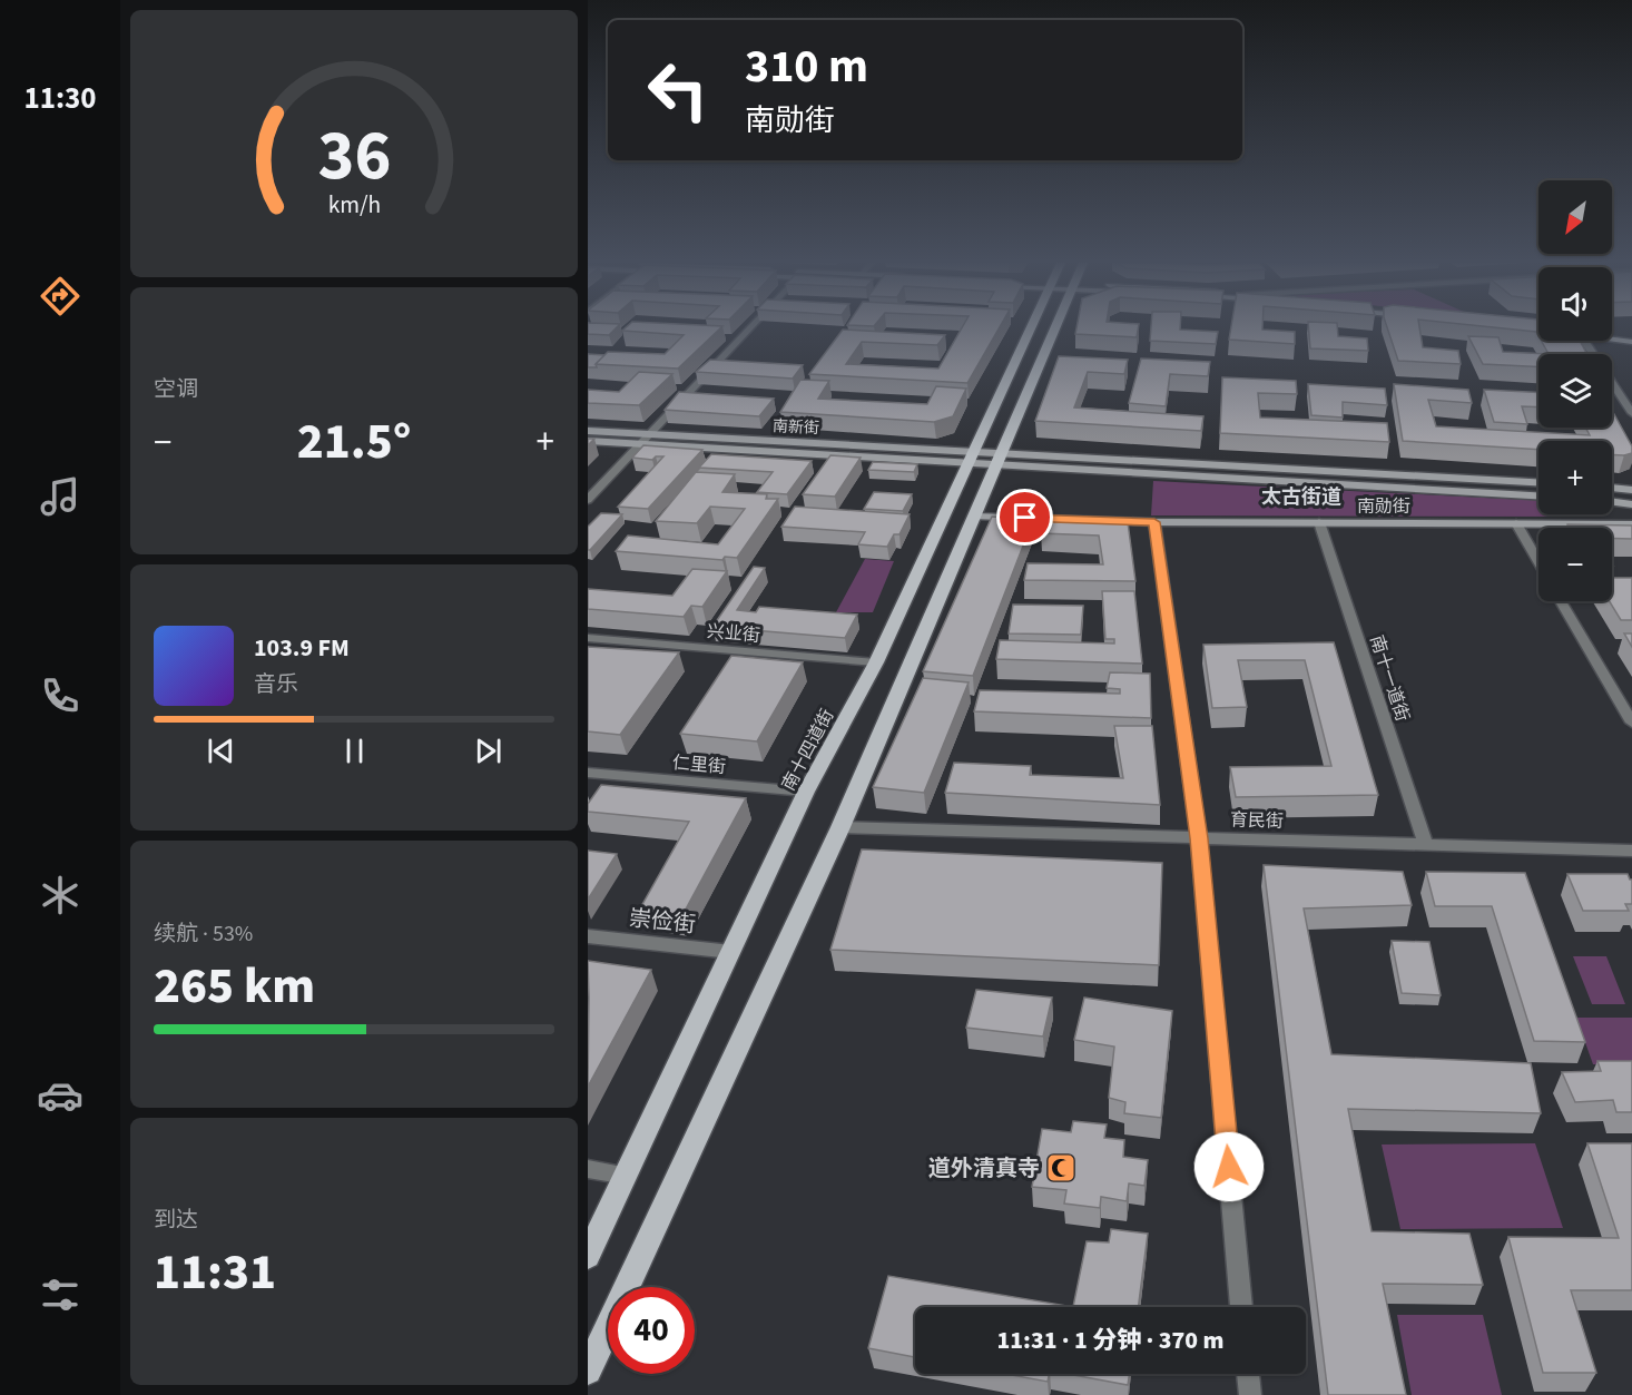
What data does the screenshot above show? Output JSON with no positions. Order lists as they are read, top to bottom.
{
  "streets": {
    "main road": ["南新街", "南勋街", "南十四道街"],
    "street": [
      "兴业街",
      "南十一道街",
      "仁里街",
      "育民街",
      "崇俭街"
    ]
  },
  "crossings": [
    ["南新街", "南勋街"],
    ["南新街", "南十四道街"],
    ["南勋街", "南十一道街"],
    ["兴业街", "南十四道街"],
    ["南十一道街", "育民街"],
    ["南十四道街", "仁里街"],
    ["南十四道街", "崇俭街"]
  ],
  "districts": ["太古街道"],
  "places": {
    "mosque": ["道外清真寺"]
  },
  "north": "bottom left",
  "page": {
    "tabs": "11:30",
    "turn": ["310 m", "南勋街"],
    "map_buttons": ["+", "−"],
    "tile": [
      "空调",
      ["续航 · 53%", "265 km"],
      ["到达", "11:31"]
    ],
    "heat": ["−", "21.5°", "+"],
    "song": ["103.9 FM", "音乐"],
    "limit": "40",
    "trip": "11:31 · 1 分钟 · 370 m",
    "gauge": ["36", "km/h"]
  }
}
